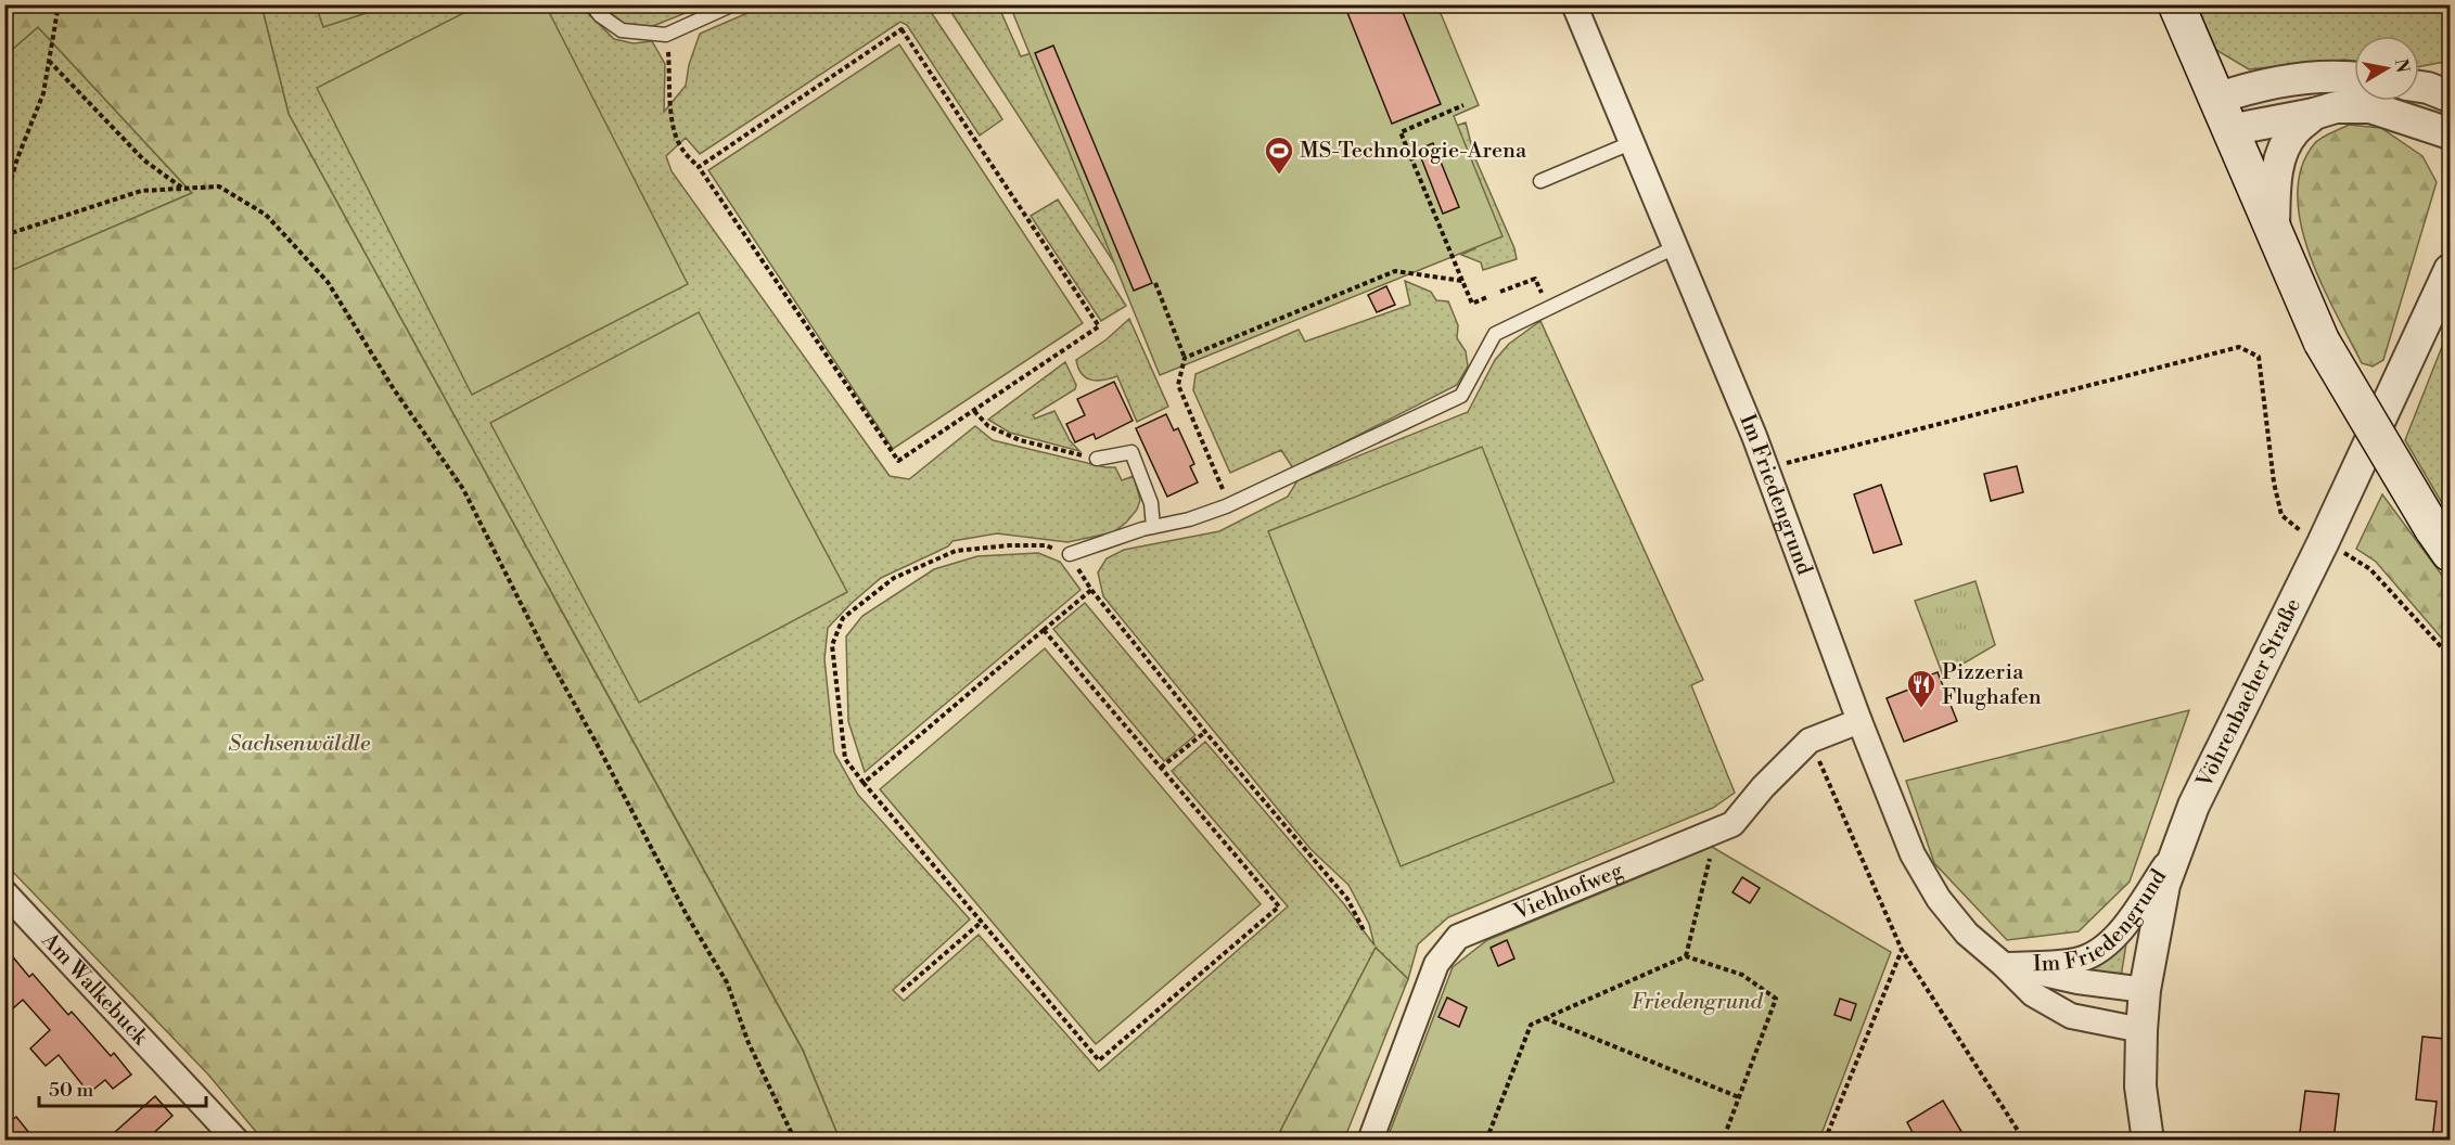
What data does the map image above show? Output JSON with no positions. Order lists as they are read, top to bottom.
{
  "streets": {
    "street": [
      "Im Friedengrund",
      "Vöhrenbacher Straße",
      "Viehhofweg",
      "Am Walkebuck"
    ]
  },
  "crossings": [
    ["Im Friedengrund", "Vöhrenbacher Straße"],
    ["Im Friedengrund", "Viehhofweg"]
  ],
  "parks": ["Sachsenwäldle", "Friedengrund"],
  "places": {
    "sports": ["MS-Technologie-Arena"],
    "restaurant": ["Pizzeria Flughafen"]
  },
  "scale_bar": "50 m",
  "north": "right"
}
